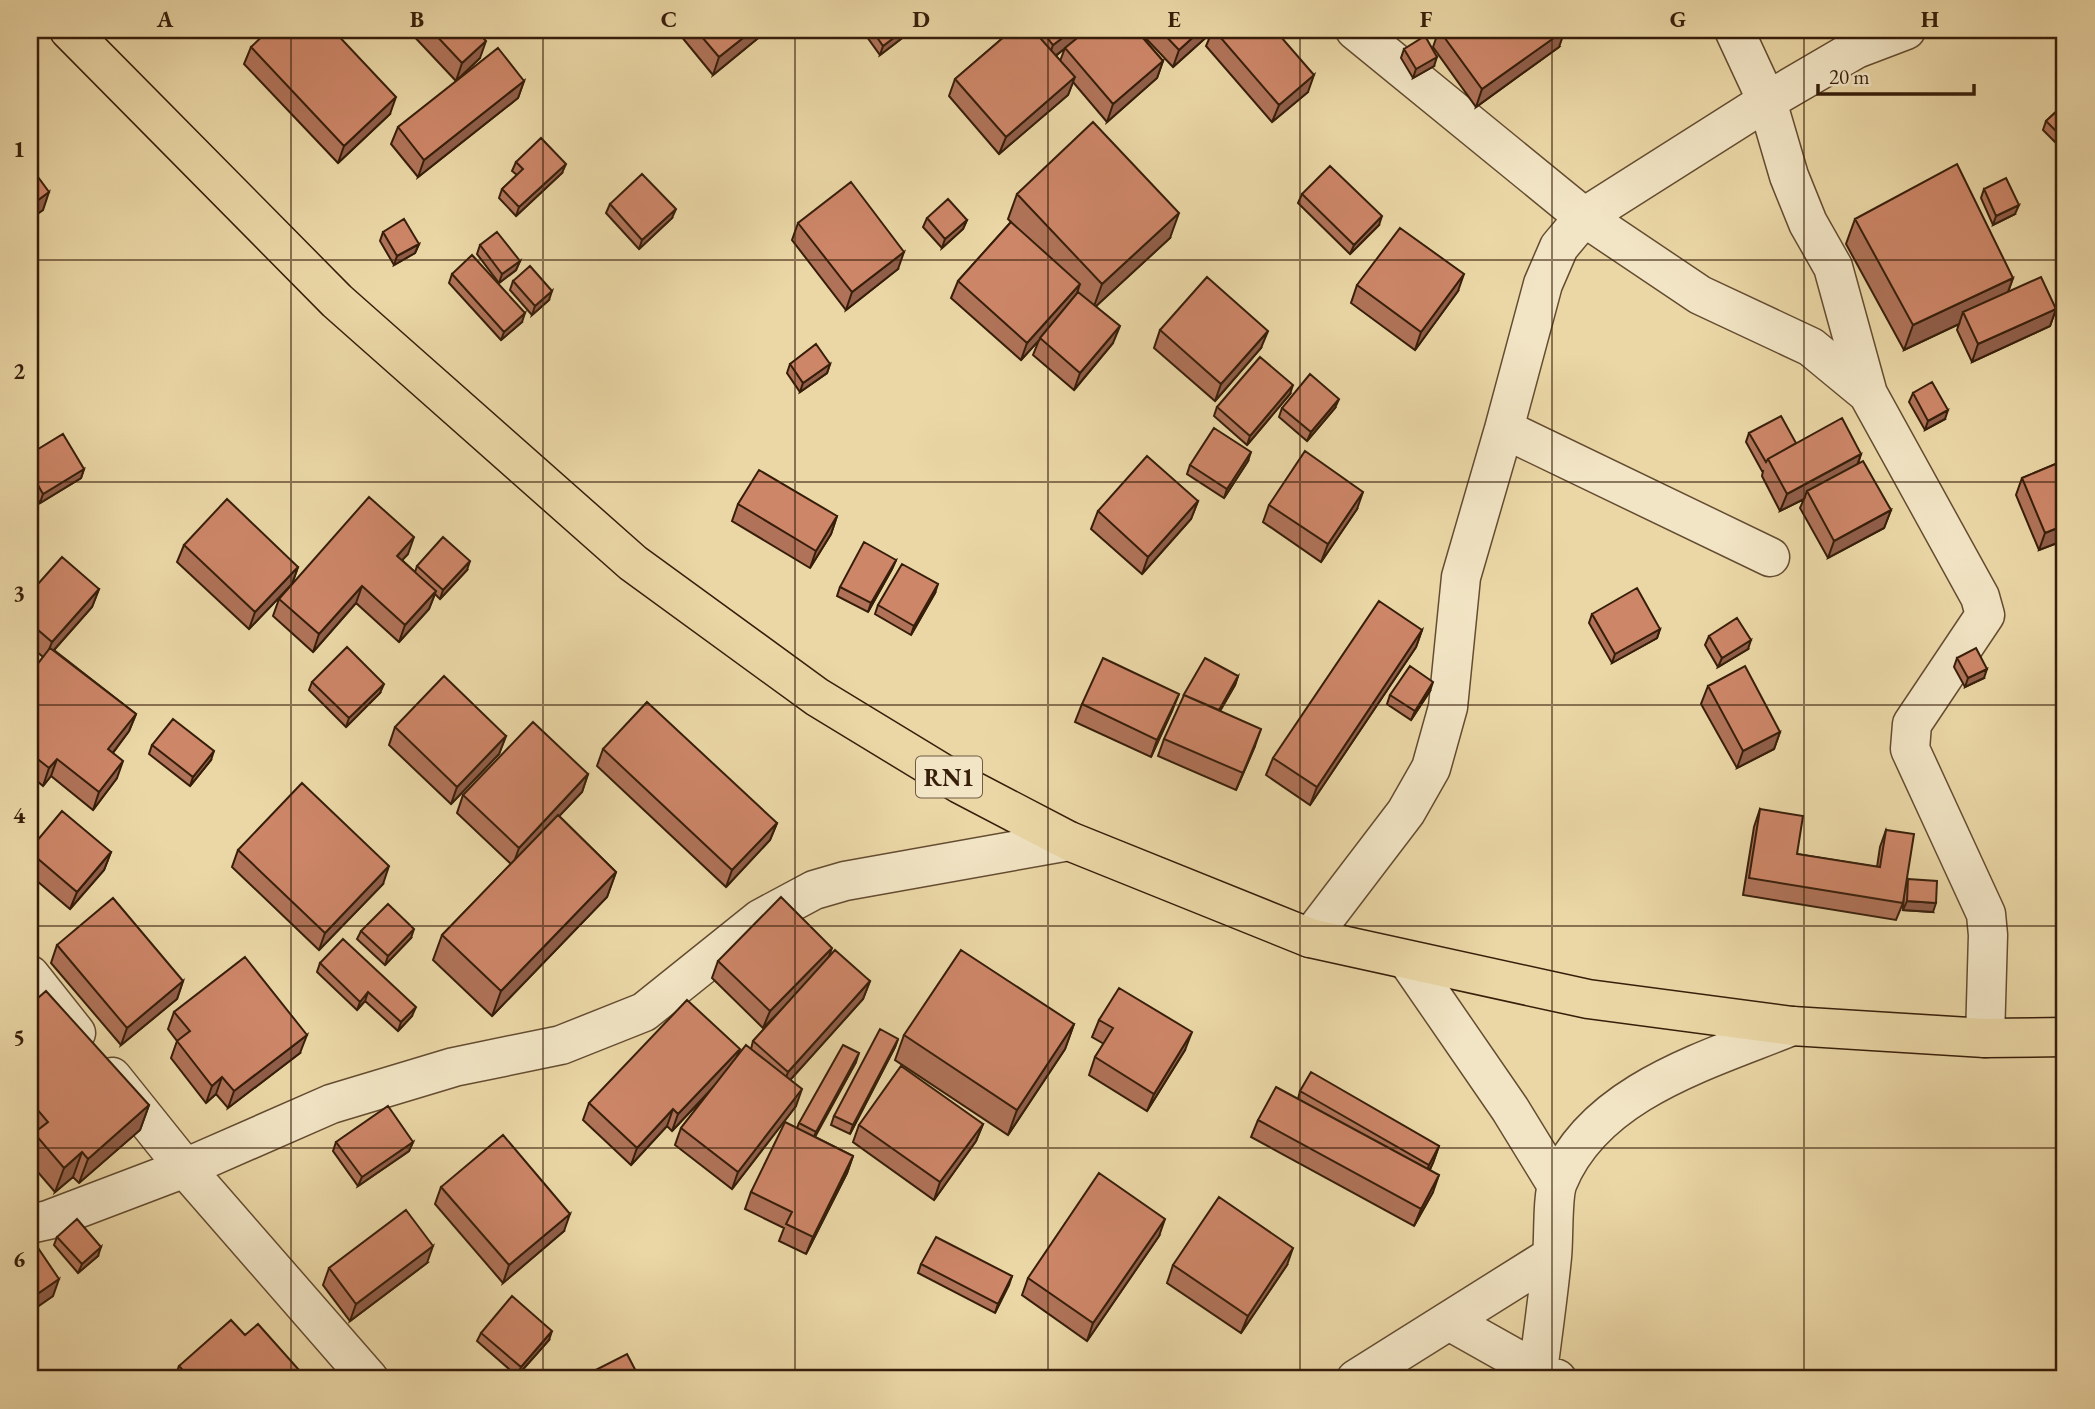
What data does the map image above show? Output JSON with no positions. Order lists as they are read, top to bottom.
{
  "streets": {
    "highway": ["RN1"]
  },
  "scale_bar": "20 m",
  "grid": {
    "columns": [
      "A",
      "B",
      "C",
      "D",
      "E",
      "F",
      "G",
      "H"
    ],
    "rows": [
      "1",
      "2",
      "3",
      "4",
      "5",
      "6"
    ]
  }
}
